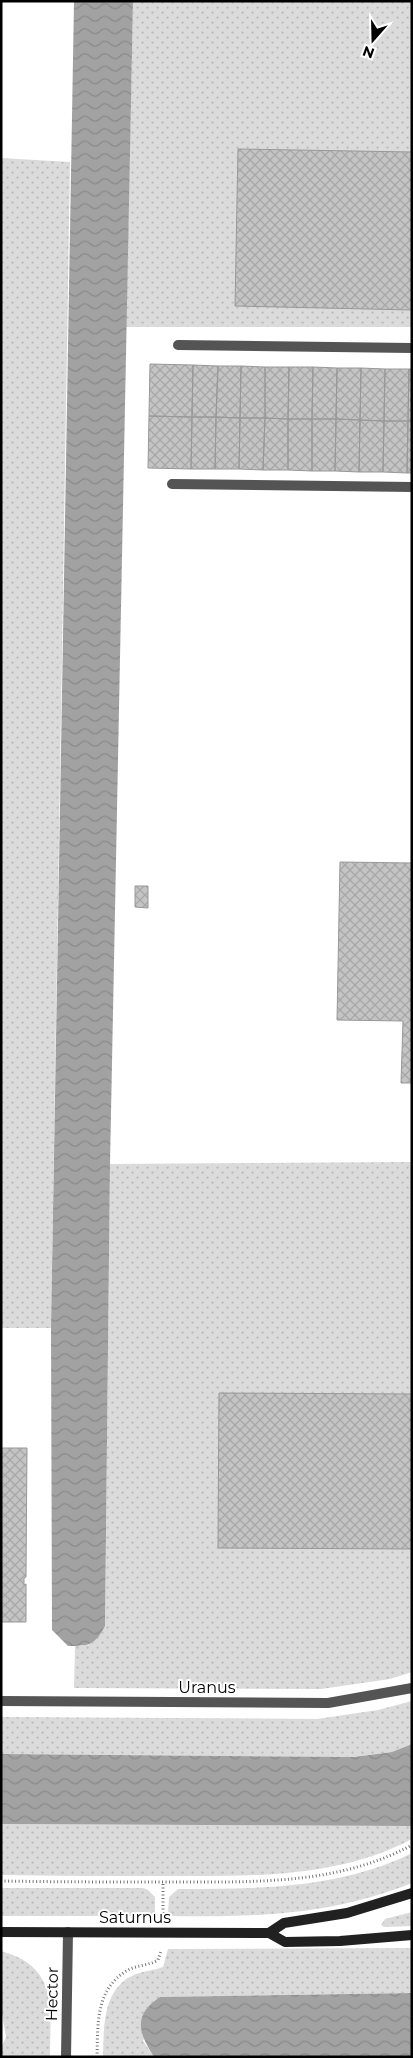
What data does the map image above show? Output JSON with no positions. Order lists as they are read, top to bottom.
{
  "streets": {
    "main road": ["Saturnus"],
    "street": ["Uranus", "Hector"]
  },
  "crossings": [
    ["Saturnus", "Hector"]
  ],
  "north": "bottom"
}
